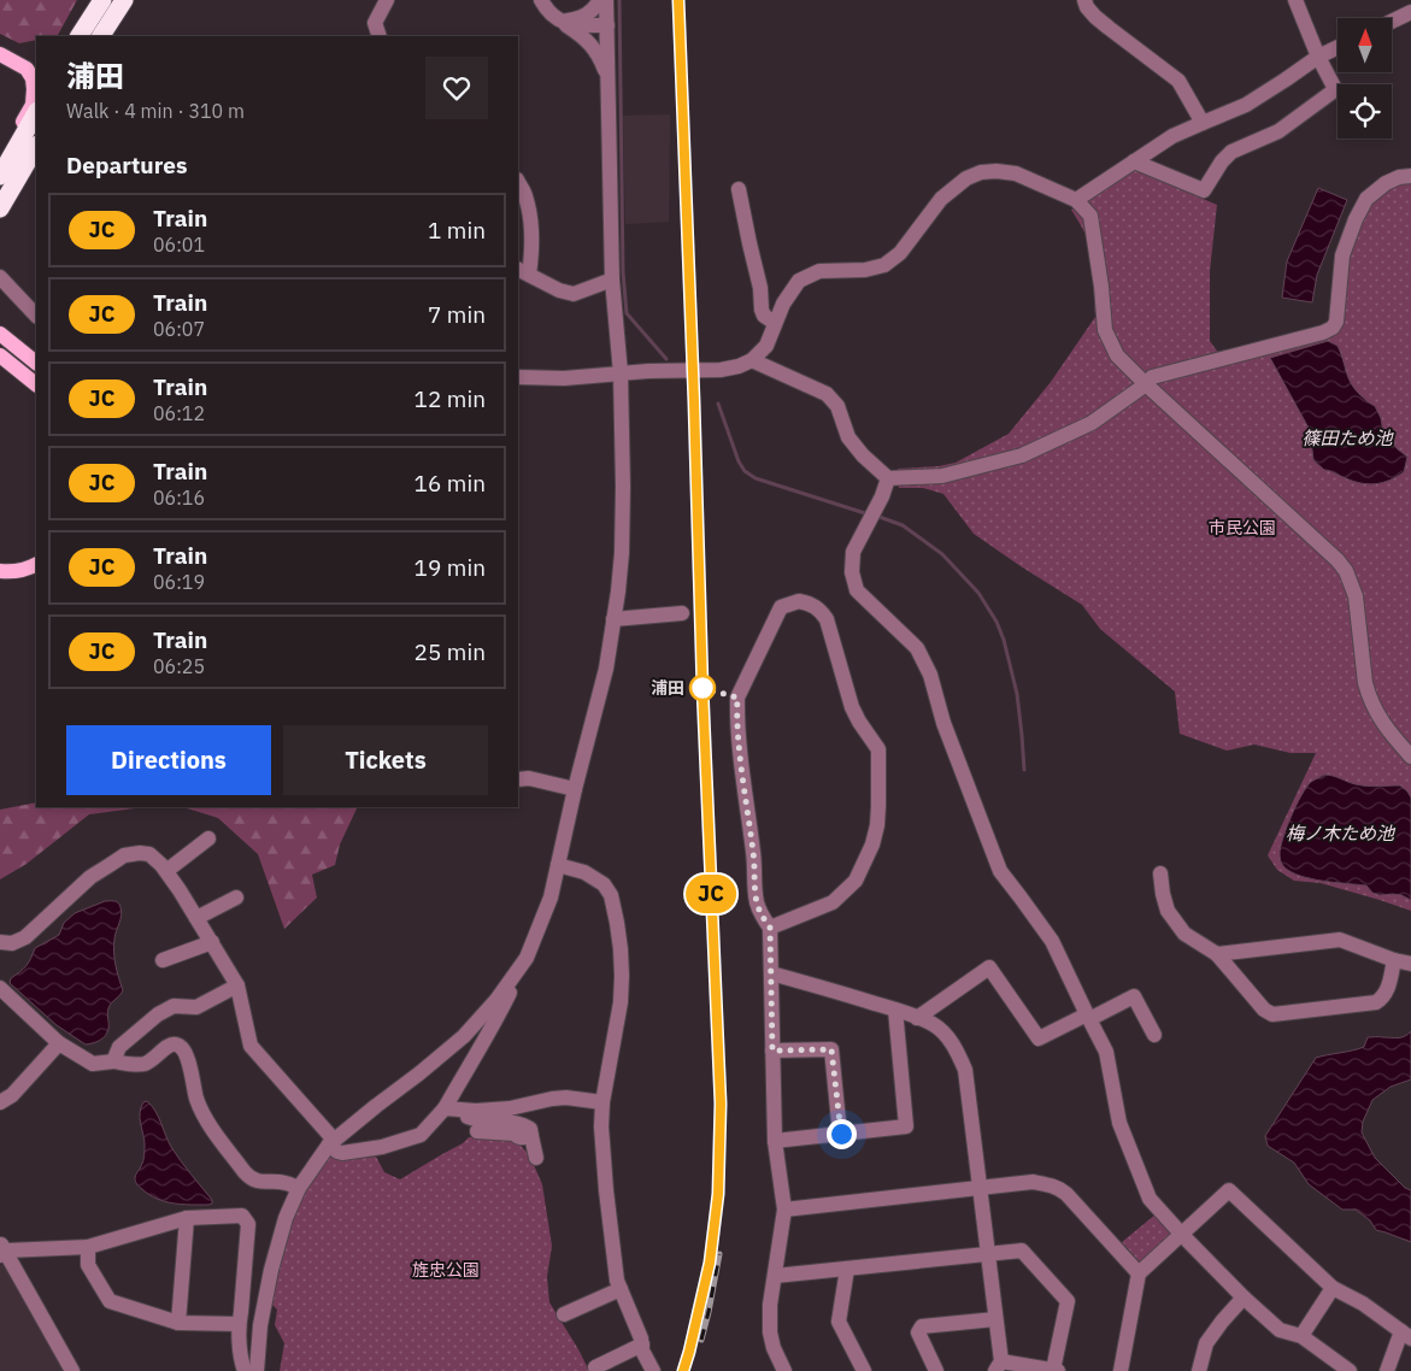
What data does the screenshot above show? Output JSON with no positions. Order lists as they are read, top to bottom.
{
  "water": ["篠田ため池", "梅ノ木ため池"],
  "parks": ["市民公園", "旌忠公園"],
  "places": ["浦田"],
  "north": "top",
  "page": {
    "on_map": "JC",
    "heading": [
      ["浦田", "Walk · 4 min · 310 m"],
      "Departures"
    ],
    "list": [
      {
        "mark": "JC",
        "name": "Train",
        "note": "06:01",
        "value": "1 min"
      },
      {
        "mark": "JC",
        "name": "Train",
        "note": "06:07",
        "value": "7 min"
      },
      {
        "mark": "JC",
        "name": "Train",
        "note": "06:12",
        "value": "12 min"
      },
      {
        "mark": "JC",
        "name": "Train",
        "note": "06:16",
        "value": "16 min"
      },
      {
        "mark": "JC",
        "name": "Train",
        "note": "06:19",
        "value": "19 min"
      },
      {
        "mark": "JC",
        "name": "Train",
        "note": "06:25",
        "value": "25 min"
      }
    ],
    "buttons": ["Directions", "Tickets"]
  }
}
